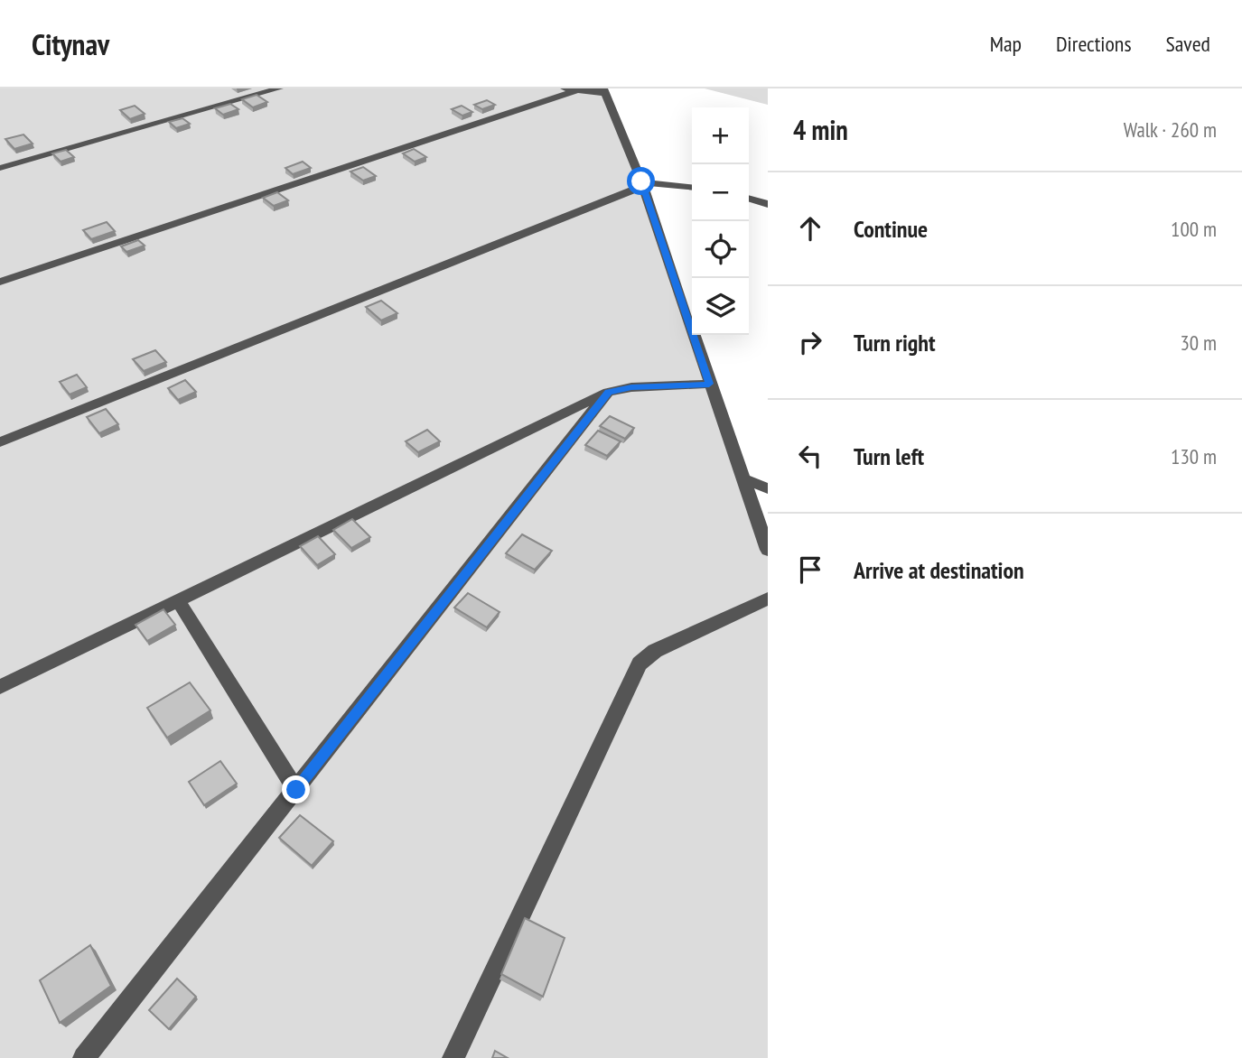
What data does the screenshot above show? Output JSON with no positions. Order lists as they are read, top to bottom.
{
  "page": {
    "header": "Citynav",
    "nav": ["Map", "Directions", "Saved"],
    "heading": ["4 min", "Walk · 260 m"],
    "map_buttons": ["+", "−"],
    "list": [
      ["Continue", "100 m"],
      ["Turn right", "30 m"],
      ["Turn left", "130 m"],
      "Arrive at destination"
    ]
  }
}
